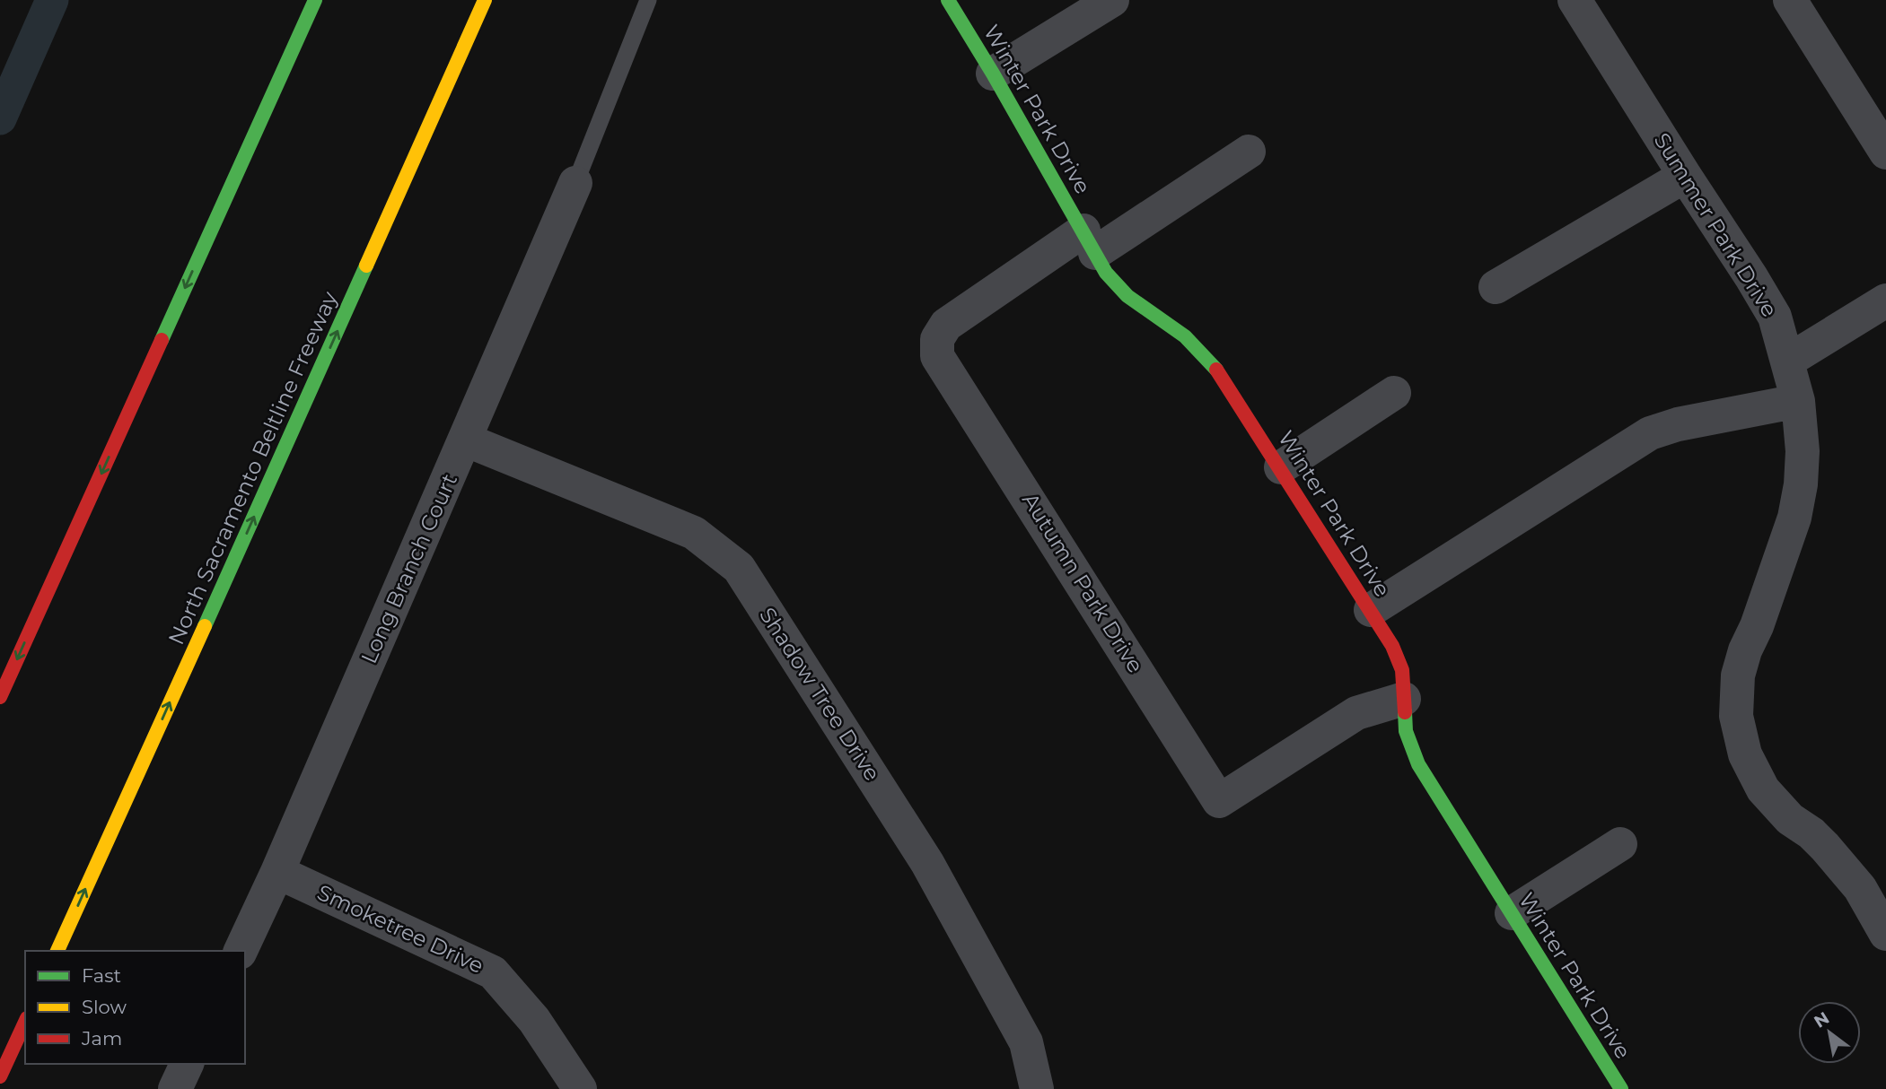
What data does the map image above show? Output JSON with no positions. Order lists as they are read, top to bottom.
{
  "streets": {
    "main road": ["Winter Park Drive", "North Sacramento Beltline Freeway"],
    "street": [
      "Summer Park Drive",
      "Long Branch Court",
      "Autumn Park Drive",
      "Shadow Tree Drive",
      "Smoketree Drive"
    ]
  },
  "crossings": [
    ["Winter Park Drive", "Autumn Park Drive"],
    ["Long Branch Court", "Shadow Tree Drive"],
    ["Long Branch Court", "Smoketree Drive"]
  ],
  "one_way": ["North Sacramento Beltline Freeway"],
  "legend": ["Fast", "Slow", "Jam"],
  "north": "top left"
}
